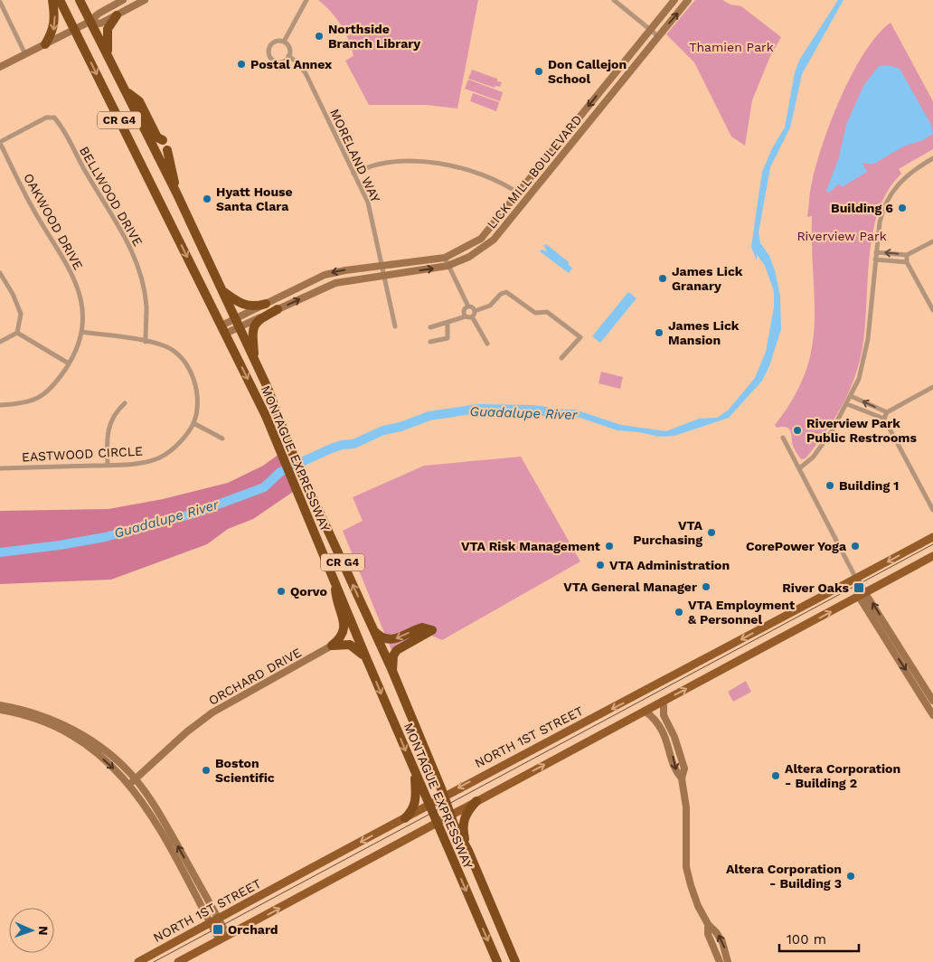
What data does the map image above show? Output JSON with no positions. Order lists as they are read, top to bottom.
{
  "streets": {
    "highway": ["CR G4", "MONTAGUE EXPRESSWAY"],
    "main road": ["LICK MILL BOULEVARD", "ORCHARD DRIVE", "NORTH 1ST STREET"],
    "street": [
      "MORELAND WAY",
      "BELLWOOD DRIVE",
      "OAKWOOD DRIVE",
      "EASTWOOD CIRCLE"
    ]
  },
  "crossings": [
    ["MORELAND WAY", "LICK MILL BOULEVARD"],
    ["LICK MILL BOULEVARD", "MONTAGUE EXPRESSWAY"],
    ["BELLWOOD DRIVE", "OAKWOOD DRIVE"],
    ["BELLWOOD DRIVE", "EASTWOOD CIRCLE"],
    ["OAKWOOD DRIVE", "EASTWOOD CIRCLE"],
    ["MONTAGUE EXPRESSWAY", "NORTH 1ST STREET"]
  ],
  "water": ["Guadalupe River"],
  "parks": ["Thamien Park", "Riverview Park"],
  "places": {
    "other": [
      "Northside Branch Library",
      "Postal Annex",
      "Don Callejon School",
      "Hyatt House Santa Clara",
      "Building 6",
      "James Lick Granary",
      "James Lick Mansion",
      "Riverview Park Public Restrooms",
      "Building 1",
      "VTA Purchasing",
      "VTA Risk Management",
      "CorePower Yoga",
      "VTA Administration",
      "VTA General Manager",
      "Qorvo",
      "VTA Employment & Personnel",
      "Boston Scientific",
      "Altera Corporation - Building 2",
      "Altera Corporation - Building 3"
    ],
    "transit": ["River Oaks", "Orchard"]
  },
  "scale_bar": "100 m",
  "north": "right"
}
